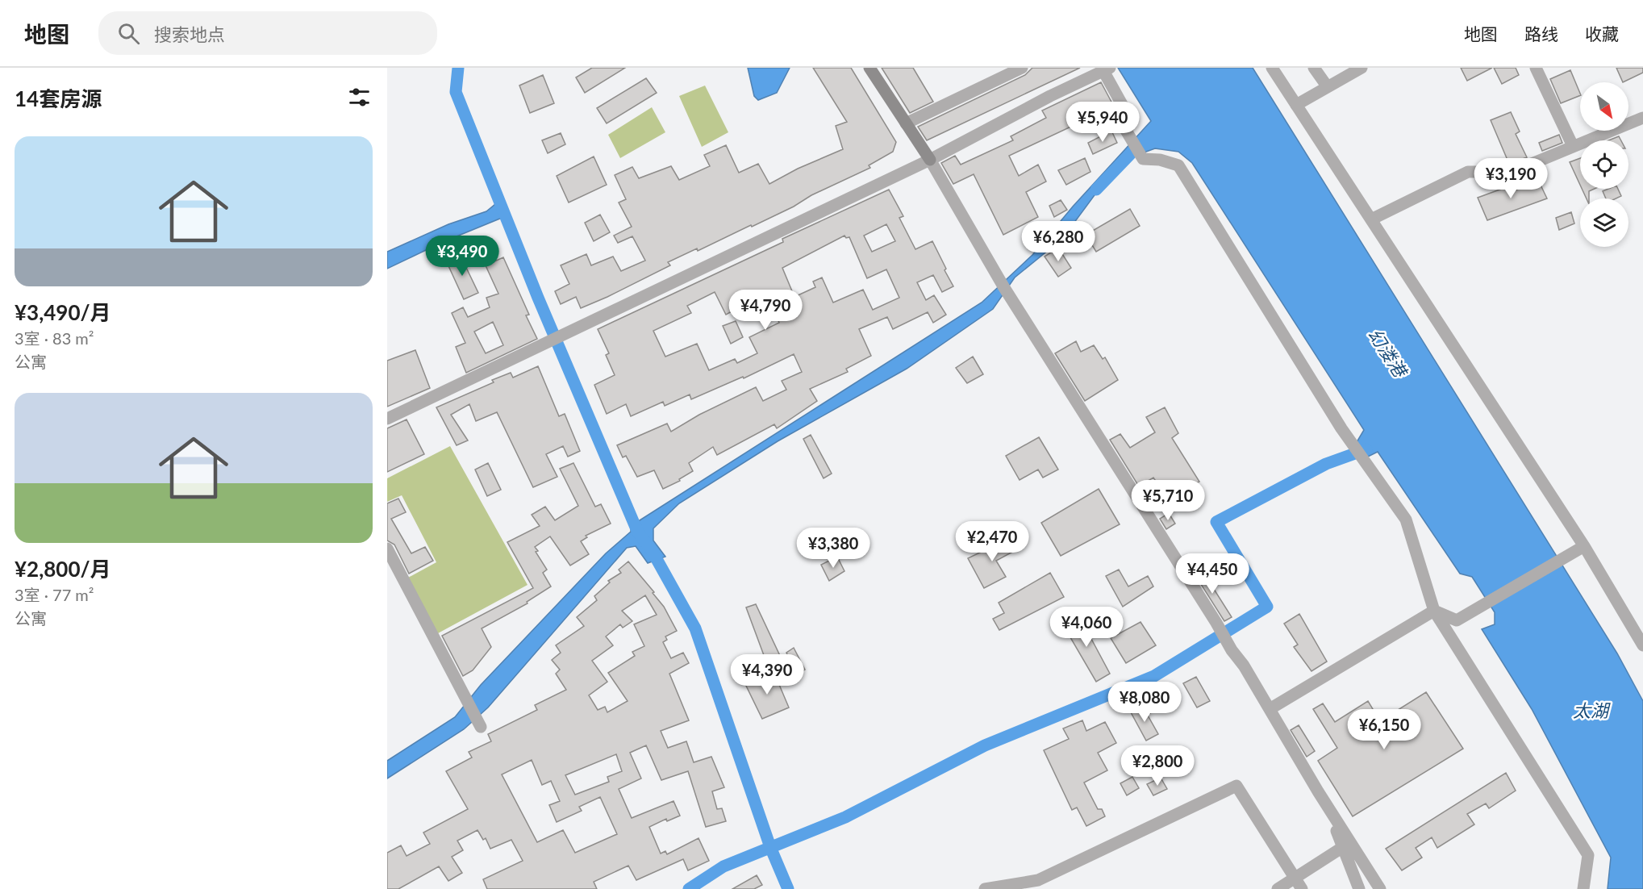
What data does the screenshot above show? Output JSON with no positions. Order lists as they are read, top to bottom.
{
  "water": ["幻溇港", "太湖"],
  "north": "bottom right",
  "page": {
    "header": "地图",
    "search": "搜索地点",
    "nav": ["地图", "路线", "收藏"],
    "heading": "14套房源",
    "price": [
      "¥5,940",
      "¥3,190",
      "¥6,280",
      "¥3,490",
      "¥4,790",
      "¥5,710",
      "¥2,470",
      "¥3,380",
      "¥4,450",
      "¥4,060",
      "¥4,390",
      "¥8,080",
      "¥6,150",
      "¥2,800"
    ],
    "list": [
      {
        "name": "¥3,490/月",
        "note": "3室 · 83 m² · 公寓"
      },
      {
        "name": "¥2,800/月",
        "note": "3室 · 77 m² · 公寓"
      }
    ]
  }
}
